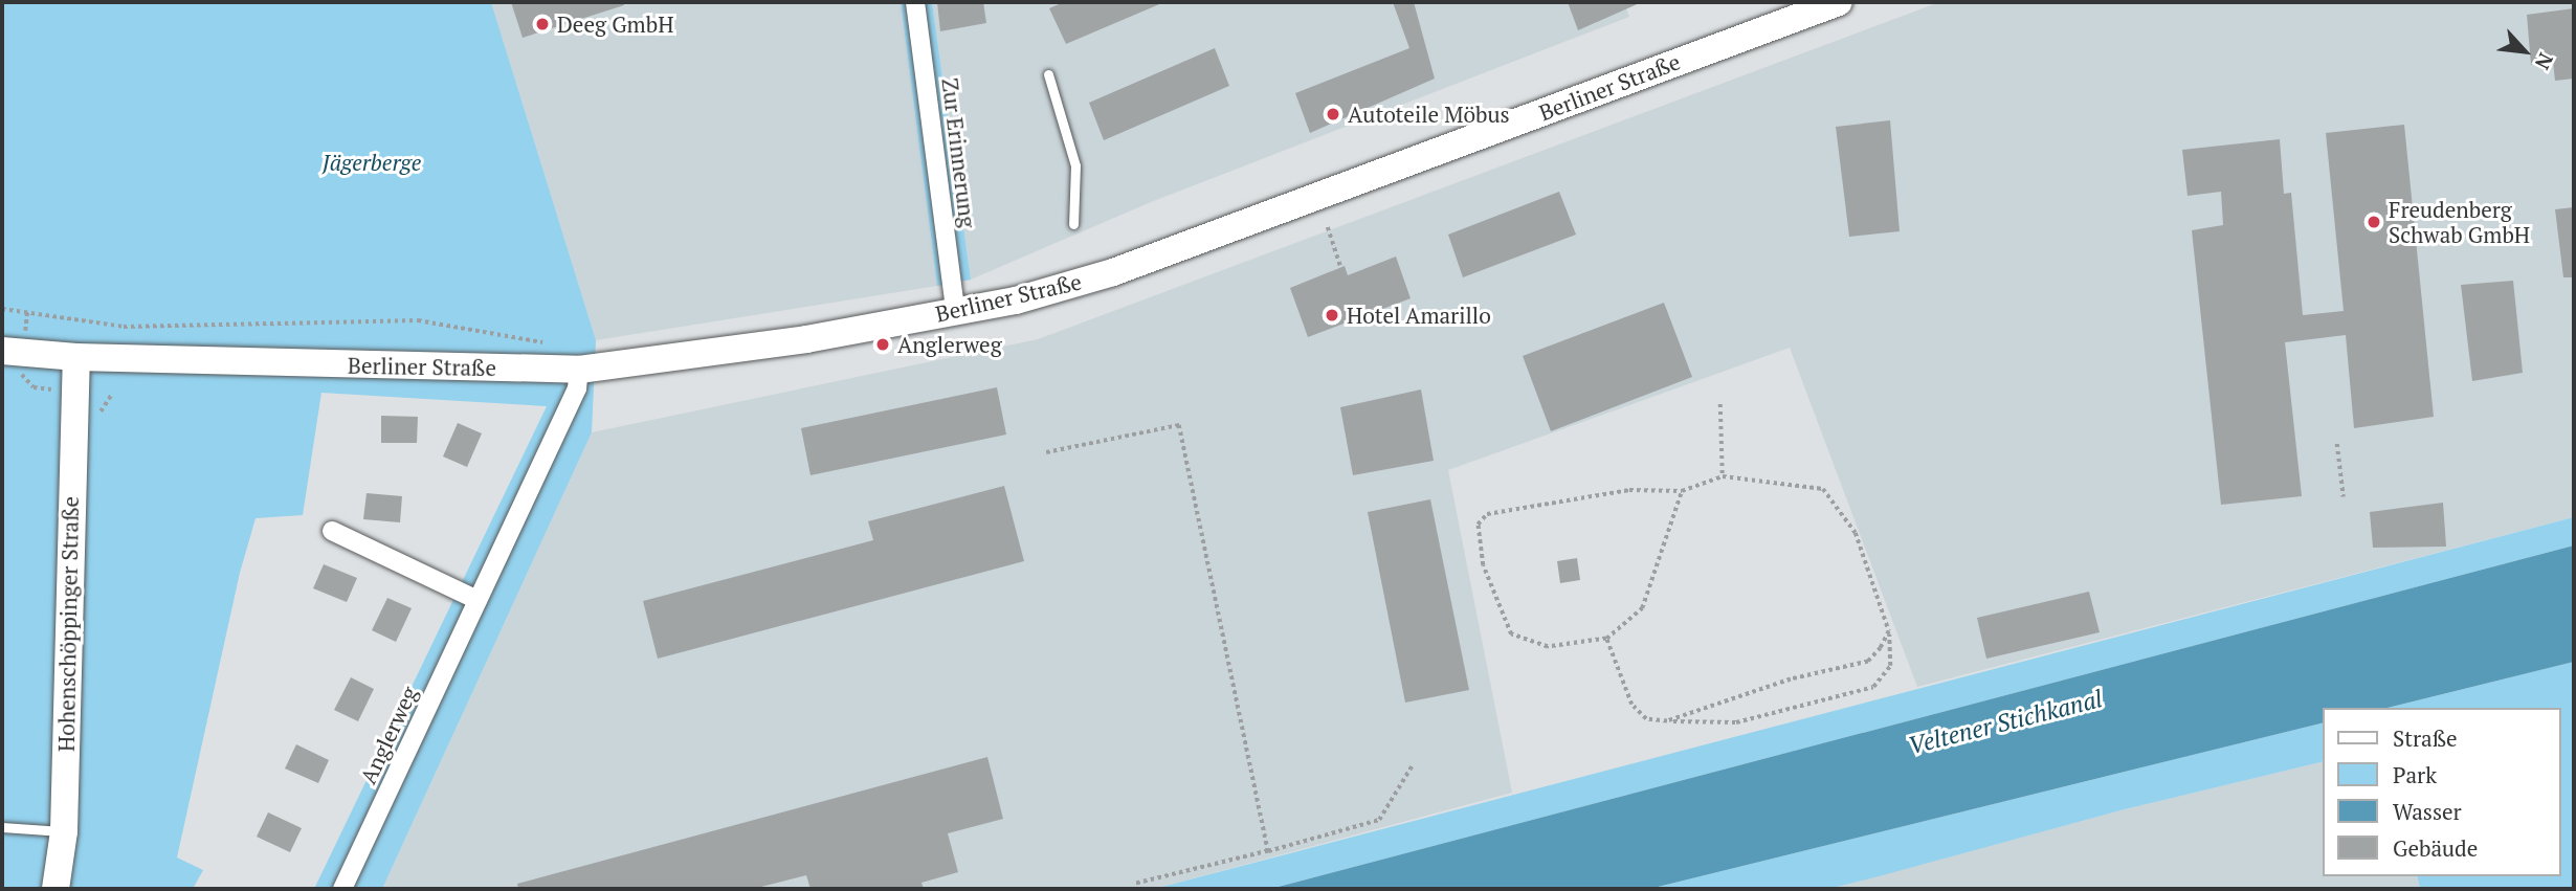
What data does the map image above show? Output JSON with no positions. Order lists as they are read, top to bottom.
{
  "streets": {
    "main road": ["Berliner Straße", "Hohenschöppinger Straße"],
    "street": ["Zur Erinnerung", "Anglerweg"]
  },
  "crossings": [
    ["Berliner Straße", "Zur Erinnerung"],
    ["Berliner Straße", "Hohenschöppinger Straße"],
    ["Berliner Straße", "Anglerweg"]
  ],
  "water": ["Veltener Stichkanal"],
  "parks": ["Jägerberge"],
  "places": [
    "Deeg GmbH",
    "Autoteile Möbus",
    "Freudenberg Schwab GmbH",
    "Hotel Amarillo",
    "Anglerweg"
  ],
  "legend": [
    "Straße",
    "Park",
    "Wasser",
    "Gebäude"
  ],
  "north": "bottom right"
}
